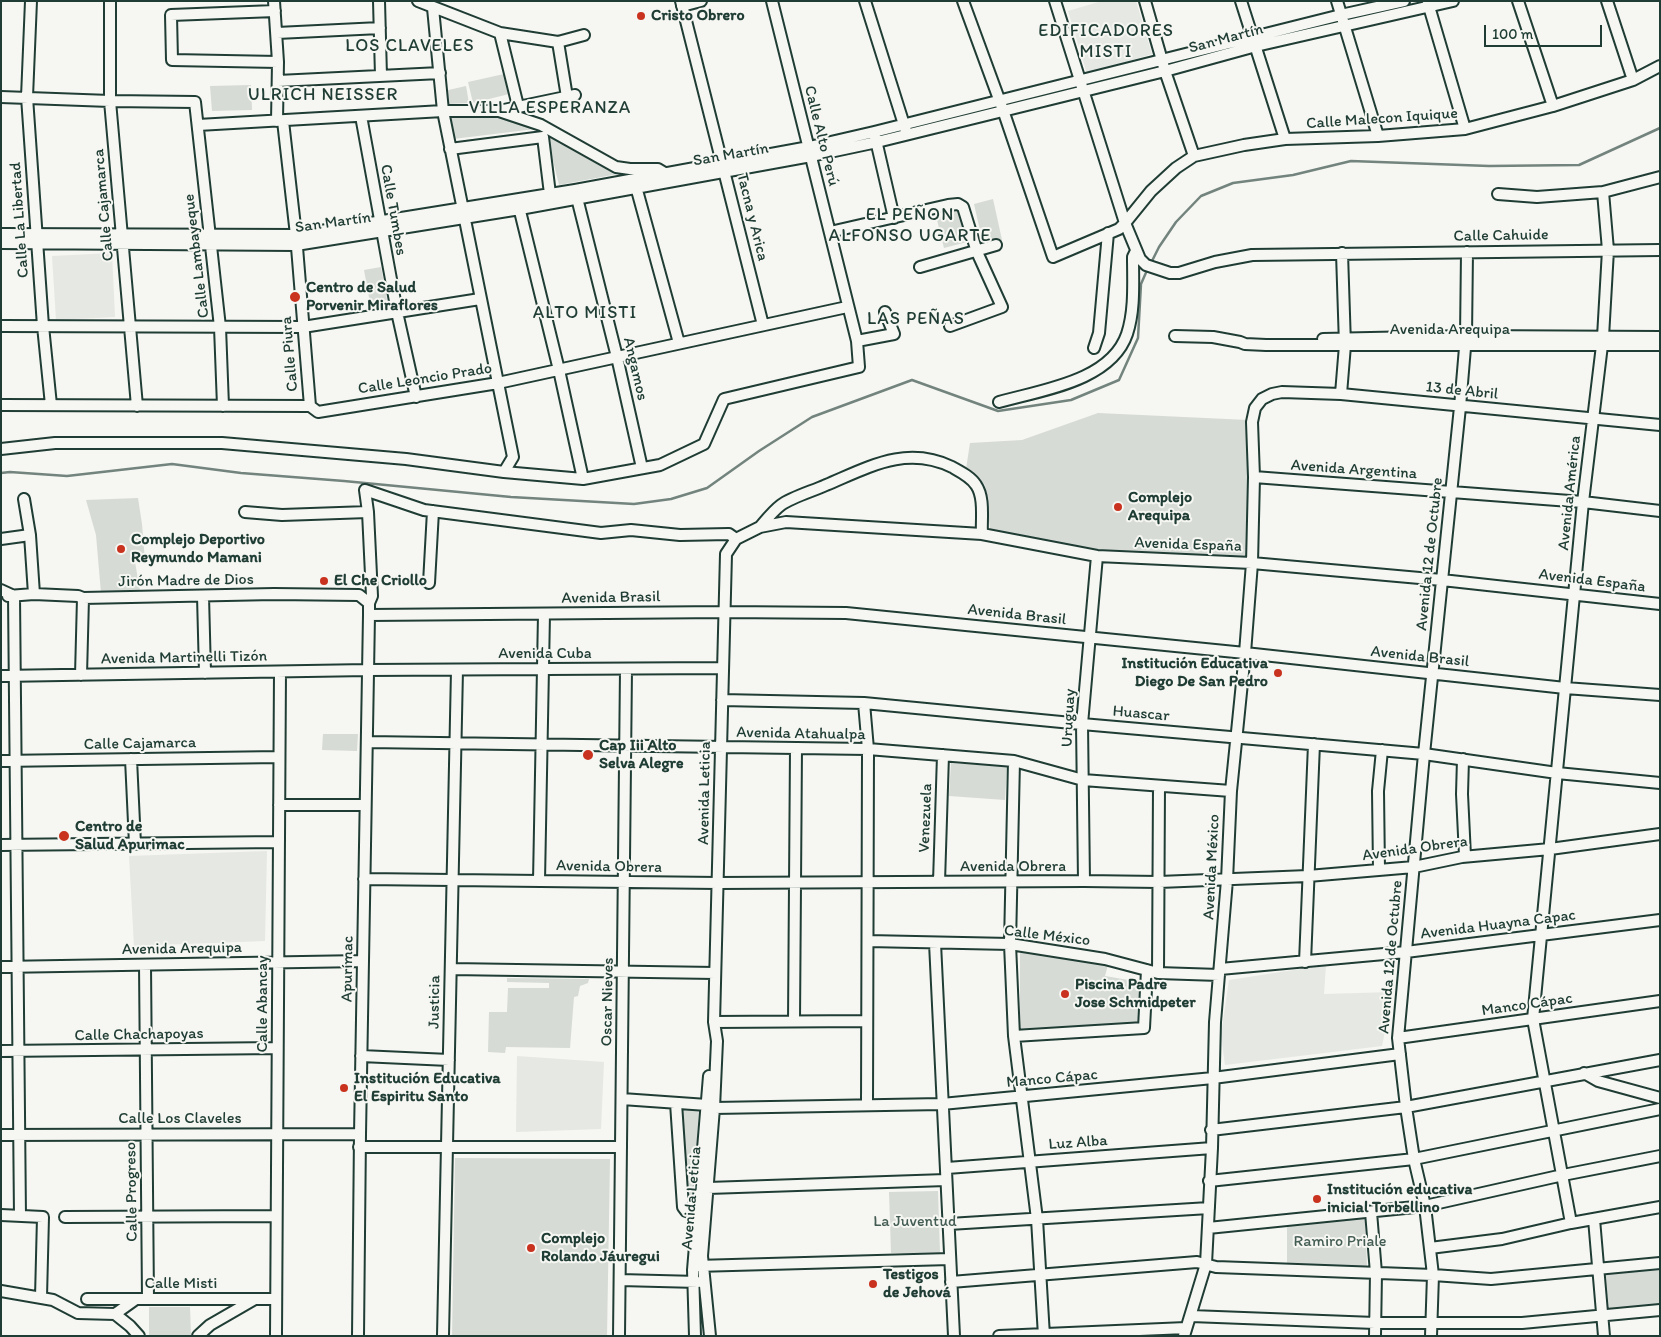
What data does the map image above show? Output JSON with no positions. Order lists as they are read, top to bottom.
{
  "streets": {
    "street": [
      "San Martín",
      "Calle Malecon Iquique",
      "Calle Alto Perú",
      "Calle Cajamarca",
      "Calle Tumbes",
      "Tacna y Arica",
      "Calle La Libertad",
      "Calle Cahuide",
      "Calle Lambayeque",
      "Avenida Arequipa",
      "Calle Piura",
      "Angamos",
      "Calle Leoncio Prado",
      "13 de Abril",
      "Avenida Argentina",
      "Avenida América",
      "Avenida España",
      "Avenida 12 de Octubre",
      "Jirón Madre de Dios",
      "Avenida Brasil",
      "Avenida Cuba",
      "Avenida Martinelli Tizón",
      "Huascar",
      "Uruguay",
      "Avenida Atahualpa",
      "Avenida Leticia",
      "Venezuela",
      "Avenida Obrera",
      "Avenida México",
      "Avenida Huayna Capac",
      "Calle México",
      "Apurímac",
      "Justicia",
      "Oscar Nieves",
      "Calle Abancay",
      "Manco Cápac",
      "Calle Chachapoyas",
      "Calle Los Claveles",
      "Luz Alba",
      "Calle Progreso",
      "Calle Misti"
    ]
  },
  "crossings": [
    ["San Martín", "Calle Alto Perú"],
    ["San Martín", "Calle Cajamarca"],
    ["San Martín", "Calle Tumbes"],
    ["San Martín", "Tacna y Arica"],
    ["San Martín", "Calle La Libertad"],
    ["San Martín", "Calle Lambayeque"],
    ["San Martín", "Calle Piura"],
    ["San Martín", "Angamos"],
    ["Calle Alto Perú", "Angamos"],
    ["Calle Alto Perú", "Calle Leoncio Prado"],
    ["Calle Cajamarca", "Calle Lambayeque"],
    ["Calle Cajamarca", "Calle Leoncio Prado"],
    ["Calle Cajamarca", "Calle Abancay"],
    ["Calle Tumbes", "Calle Leoncio Prado"],
    ["Tacna y Arica", "Calle Leoncio Prado"],
    ["Calle La Libertad", "Calle Leoncio Prado"],
    ["Calle Cahuide", "Avenida América"],
    ["Calle Cahuide", "Avenida 12 de Octubre"],
    ["Calle Lambayeque", "Calle Leoncio Prado"],
    ["Avenida Arequipa", "Avenida América"],
    ["Avenida Arequipa", "Avenida 12 de Octubre"],
    ["Avenida Arequipa", "Apurímac"],
    ["Avenida Arequipa", "Calle Abancay"],
    ["Avenida Arequipa", "Calle Progreso"],
    ["Calle Piura", "Calle Leoncio Prado"],
    ["Angamos", "Calle Leoncio Prado"],
    ["13 de Abril", "Avenida América"],
    ["13 de Abril", "Avenida 12 de Octubre"],
    ["13 de Abril", "Avenida México"],
    ["Avenida Argentina", "Avenida América"],
    ["Avenida Argentina", "Avenida 12 de Octubre"],
    ["Avenida Argentina", "Avenida México"],
    ["Avenida América", "Avenida España"],
    ["Avenida América", "Avenida Brasil"],
    ["Avenida América", "Huascar"],
    ["Avenida América", "Avenida Obrera"],
    ["Avenida América", "Avenida Huayna Capac"],
    ["Avenida América", "Manco Cápac"],
    ["Avenida España", "Avenida 12 de Octubre"],
    ["Avenida España", "Uruguay"],
    ["Avenida España", "Avenida Leticia"],
    ["Avenida España", "Avenida México"],
    ["Avenida 12 de Octubre", "Avenida Brasil"],
    ["Avenida 12 de Octubre", "Huascar"],
    ["Avenida 12 de Octubre", "Avenida Obrera"],
    ["Avenida 12 de Octubre", "Avenida Huayna Capac"],
    ["Avenida 12 de Octubre", "Manco Cápac"],
    ["Jirón Madre de Dios", "Apurímac"],
    ["Avenida Brasil", "Uruguay"],
    ["Avenida Brasil", "Avenida Leticia"],
    ["Avenida Brasil", "Avenida México"],
    ["Avenida Brasil", "Apurímac"],
    ["Avenida Cuba", "Avenida Martinelli Tizón"],
    ["Avenida Cuba", "Avenida Leticia"],
    ["Avenida Cuba", "Apurímac"],
    ["Avenida Cuba", "Justicia"],
    ["Avenida Cuba", "Oscar Nieves"],
    ["Avenida Martinelli Tizón", "Apurímac"],
    ["Avenida Martinelli Tizón", "Calle Abancay"],
    ["Huascar", "Uruguay"],
    ["Huascar", "Avenida Leticia"],
    ["Huascar", "Avenida México"],
    ["Uruguay", "Avenida Atahualpa"],
    ["Uruguay", "Avenida Obrera"],
    ["Avenida Atahualpa", "Avenida Leticia"],
    ["Avenida Atahualpa", "Venezuela"],
    ["Avenida Atahualpa", "Avenida México"],
    ["Avenida Atahualpa", "Apurímac"],
    ["Avenida Atahualpa", "Justicia"],
    ["Avenida Atahualpa", "Oscar Nieves"],
    ["Avenida Leticia", "Avenida Obrera"],
    ["Avenida Leticia", "Manco Cápac"],
    ["Venezuela", "Avenida Obrera"],
    ["Avenida Obrera", "Avenida México"],
    ["Avenida Obrera", "Apurímac"],
    ["Avenida Obrera", "Justicia"],
    ["Avenida Obrera", "Oscar Nieves"],
    ["Avenida México", "Avenida Huayna Capac"],
    ["Avenida México", "Calle México"],
    ["Avenida México", "Manco Cápac"],
    ["Avenida México", "Luz Alba"],
    ["Avenida Huayna Capac", "Calle México"],
    ["Apurímac", "Calle Los Claveles"],
    ["Oscar Nieves", "Manco Cápac"],
    ["Calle Abancay", "Calle Chachapoyas"],
    ["Calle Abancay", "Calle Los Claveles"],
    ["Calle Abancay", "Calle Misti"],
    ["Calle Chachapoyas", "Calle Progreso"],
    ["Calle Los Claveles", "Calle Progreso"],
    ["Calle Progreso", "Calle Misti"]
  ],
  "districts": [
    "EDIFICADORES MISTI",
    "LOS CLAVELES",
    "ULRICH NEISSER",
    "VILLA ESPERANZA",
    "EL PEÑON ALFONSO UGARTE",
    "ALTO MISTI",
    "LAS PEÑAS"
  ],
  "parks": ["La Juventud", "Ramiro Priale"],
  "places": [
    "Cristo Obrero",
    "Centro de Salud Porvenir Miraflores",
    "Complejo Arequipa",
    "Complejo Deportivo Reymundo Mamani",
    "El Che Criollo",
    "Institución Educativa Diego De San Pedro",
    "Cap Iii Alto Selva Alegre",
    "Centro de Salud Apurimac",
    "Piscina Padre Jose Schmidpeter",
    "Institución Educativa El Espiritu Santo",
    "Institución educativa inicial Torbellino",
    "Complejo Rolando Jáuregui",
    "Testigos de Jehová"
  ],
  "scale_bar": "100 m"
}
